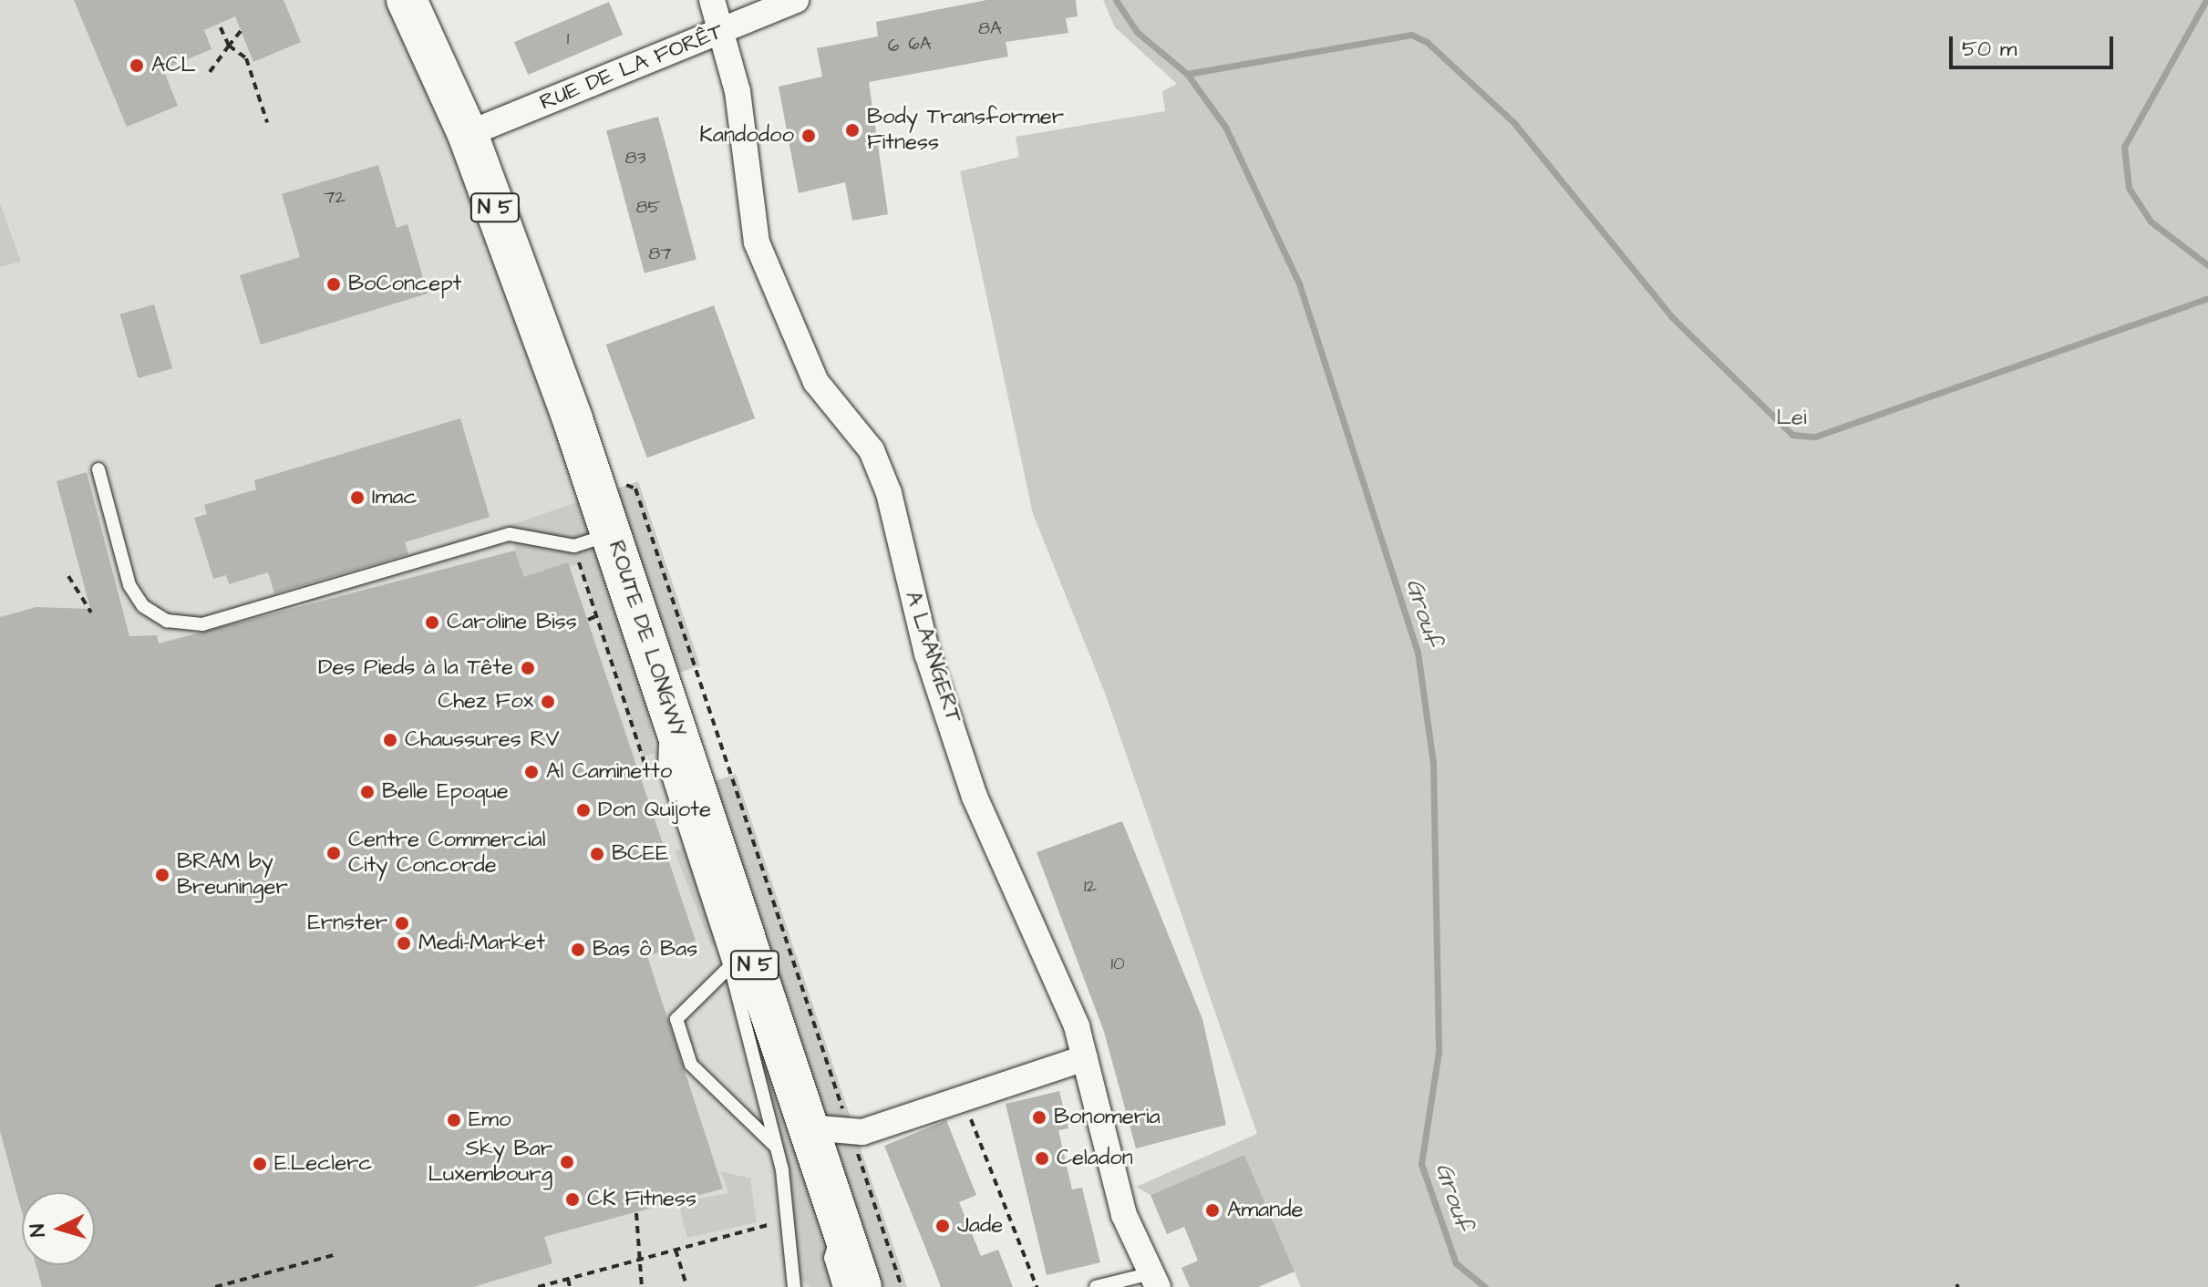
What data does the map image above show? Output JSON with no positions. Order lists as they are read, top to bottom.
{
  "streets": {
    "main road": ["N 5", "ROUTE DE LONGWY"],
    "street": ["RUE DE LA FORÊT", "A LAANGERT"]
  },
  "crossings": [
    ["RUE DE LA FORÊT", "ROUTE DE LONGWY"],
    ["RUE DE LA FORÊT", "A LAANGERT"]
  ],
  "water": ["Grouf"],
  "parks": ["Lei"],
  "places": [
    "ACL",
    "Body Transformer Fitness",
    "Kandodoo",
    "BoConcept",
    "Imac",
    "Caroline Biss",
    "Des Pieds à la Tête",
    "Chez Fox",
    "Chaussures RV",
    "Al Caminetto",
    "Belle Epoque",
    "Don Quijote",
    "Centre Commercial City Concorde",
    "BCEE",
    "BRAM by Breuninger",
    "Ernster",
    "Medi-Market",
    "Bas ô Bas",
    "Bonomeria",
    "Emo",
    "Celadon",
    "Sky Bar Luxembourg",
    "E.Leclerc",
    "CK Fitness",
    "Amande",
    "Jade"
  ],
  "house_numbers": [
    "8A",
    "1",
    "6A",
    "6",
    "83",
    "72",
    "85",
    "87",
    "12",
    "10"
  ],
  "scale_bar": "50 m",
  "north": "left"
}
